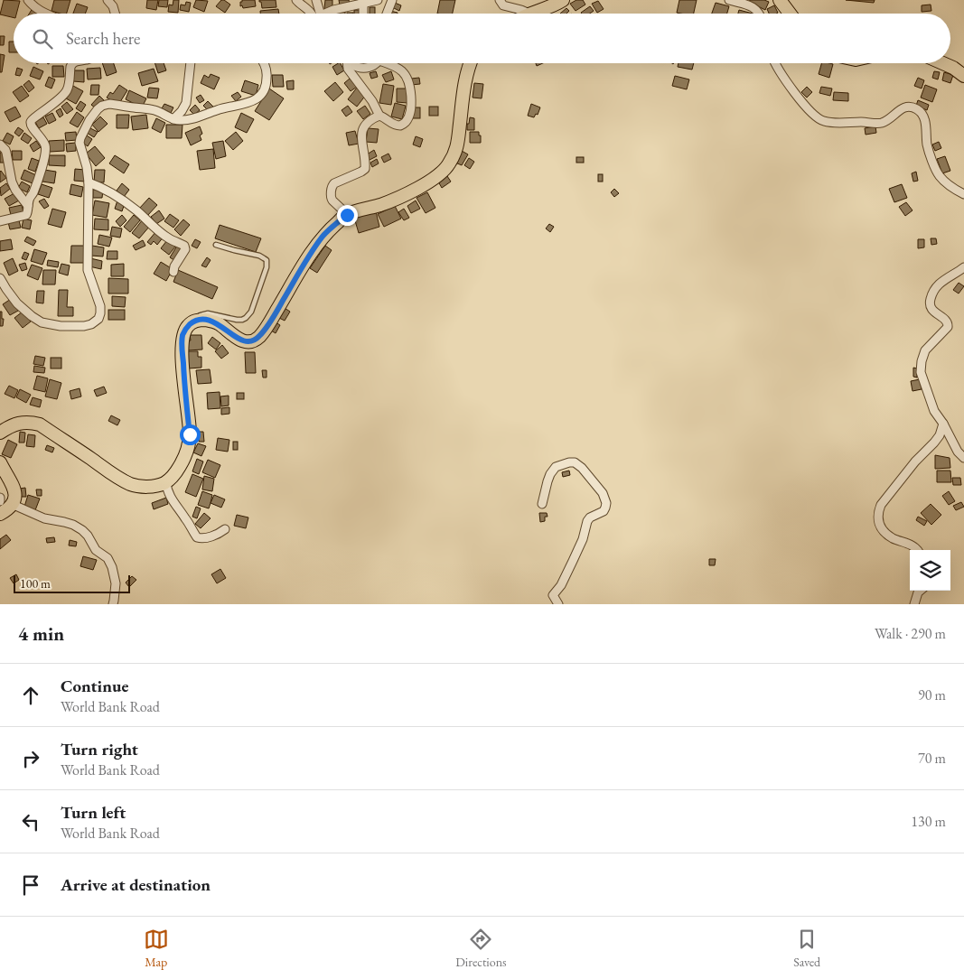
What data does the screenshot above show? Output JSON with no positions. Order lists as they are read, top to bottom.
{
  "scale_bar": "100 m",
  "page": {
    "search": "Search here",
    "scale": "100 m",
    "heading": ["4 min", "Walk · 290 m"],
    "list": [
      ["Continue", "World Bank Road", "90 m"],
      ["Turn right", "World Bank Road", "70 m"],
      ["Turn left", "World Bank Road", "130 m"],
      "Arrive at destination"
    ],
    "nav": ["Map", "Directions", "Saved"]
  }
}
